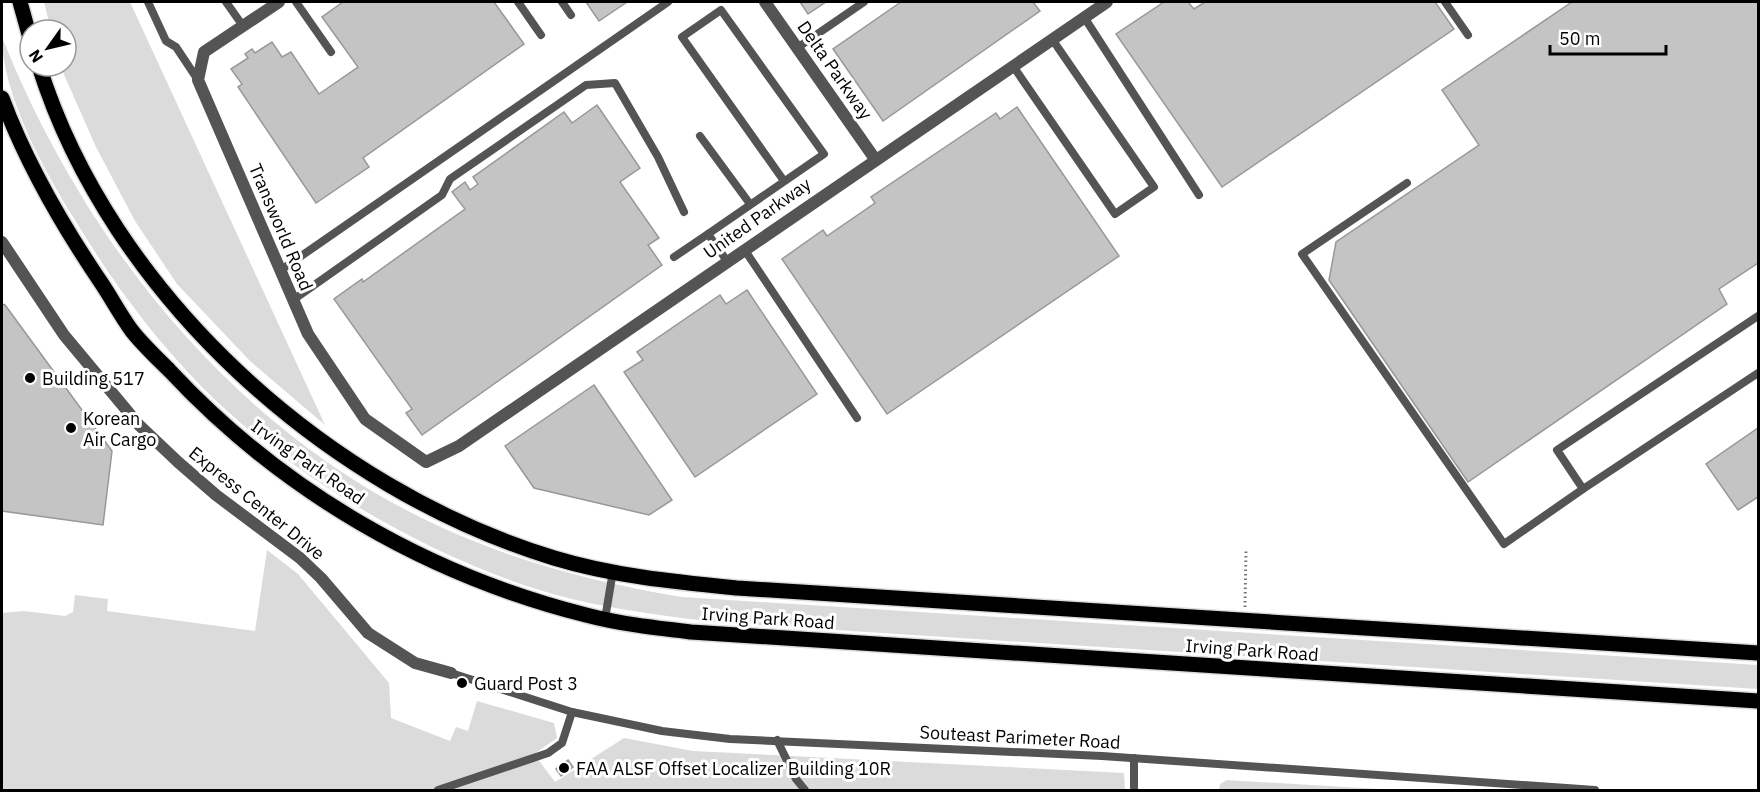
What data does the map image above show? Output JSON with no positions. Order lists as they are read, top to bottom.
{
  "streets": {
    "main road": ["Irving Park Road"],
    "street": [
      "Delta Parkway",
      "United Parkway",
      "Transworld Road",
      "Express Center Drive"
    ],
    "lane": ["Souteast Parimeter Road"]
  },
  "crossings": [
    ["Delta Parkway", "United Parkway"],
    ["United Parkway", "Transworld Road"],
    ["Express Center Drive", "Souteast Parimeter Road"]
  ],
  "places": [
    "Building 517",
    "Korean Air Cargo",
    "Guard Post 3",
    "FAA ALSF Offset Localizer Building 10R"
  ],
  "scale_bar": "50 m",
  "north": "bottom left"
}
